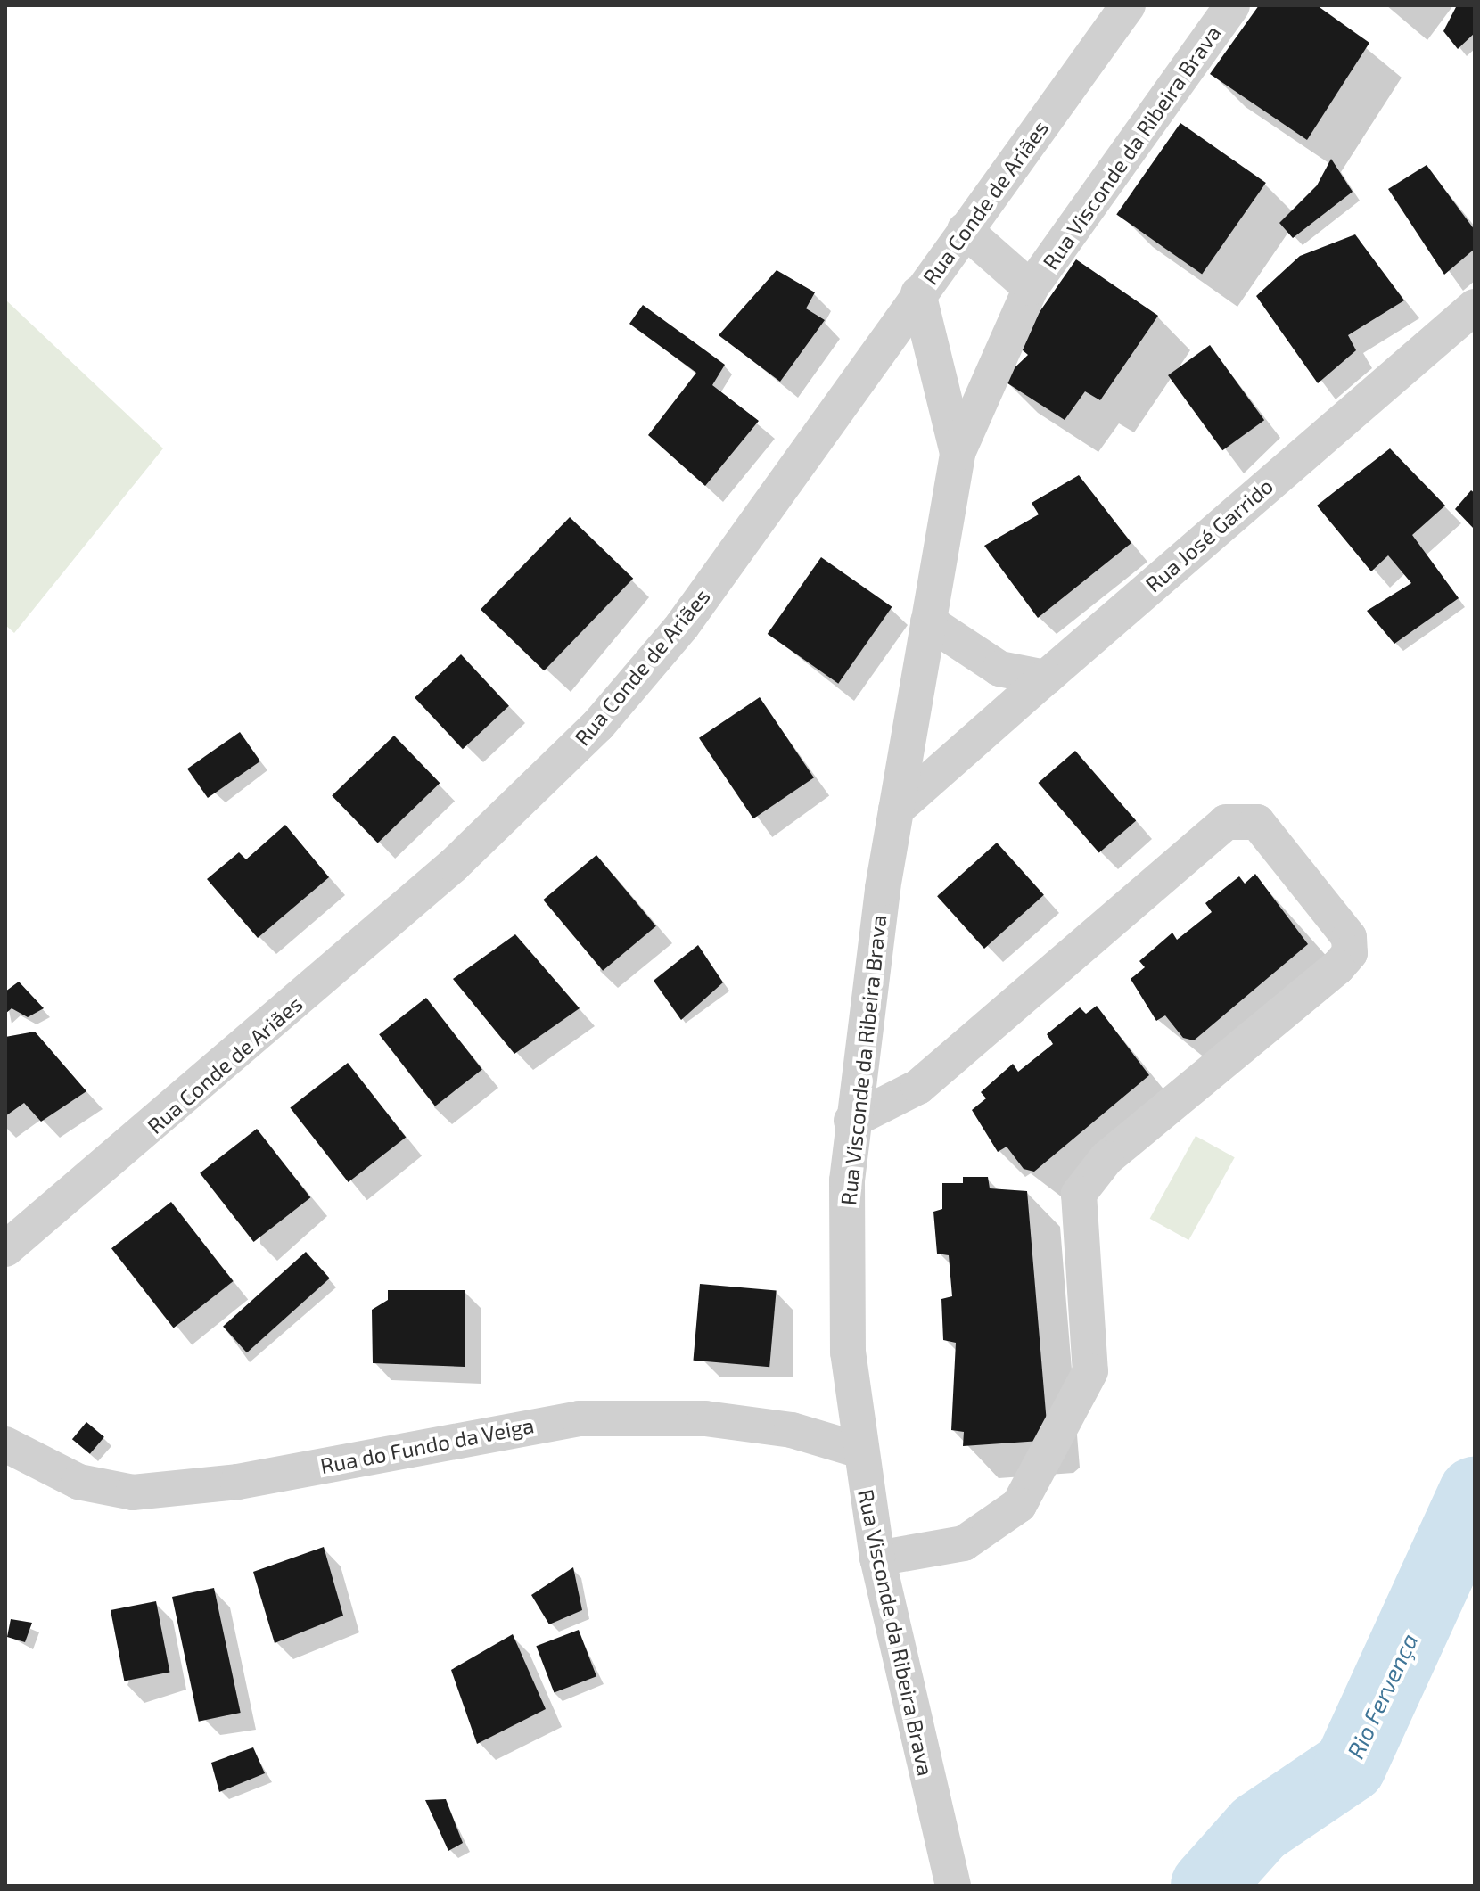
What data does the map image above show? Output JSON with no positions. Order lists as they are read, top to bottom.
{
  "streets": {
    "street": [
      "Rua Visconde da Ribeira Brava",
      "Rua Conde de Ariães",
      "Rua José Garrido",
      "Rua do Fundo da Veiga"
    ]
  },
  "crossings": [
    ["Rua Visconde da Ribeira Brava", "Rua Conde de Ariães"],
    ["Rua Visconde da Ribeira Brava", "Rua José Garrido"],
    ["Rua Visconde da Ribeira Brava", "Rua do Fundo da Veiga"]
  ],
  "water": ["Rio Fervença"]
}
